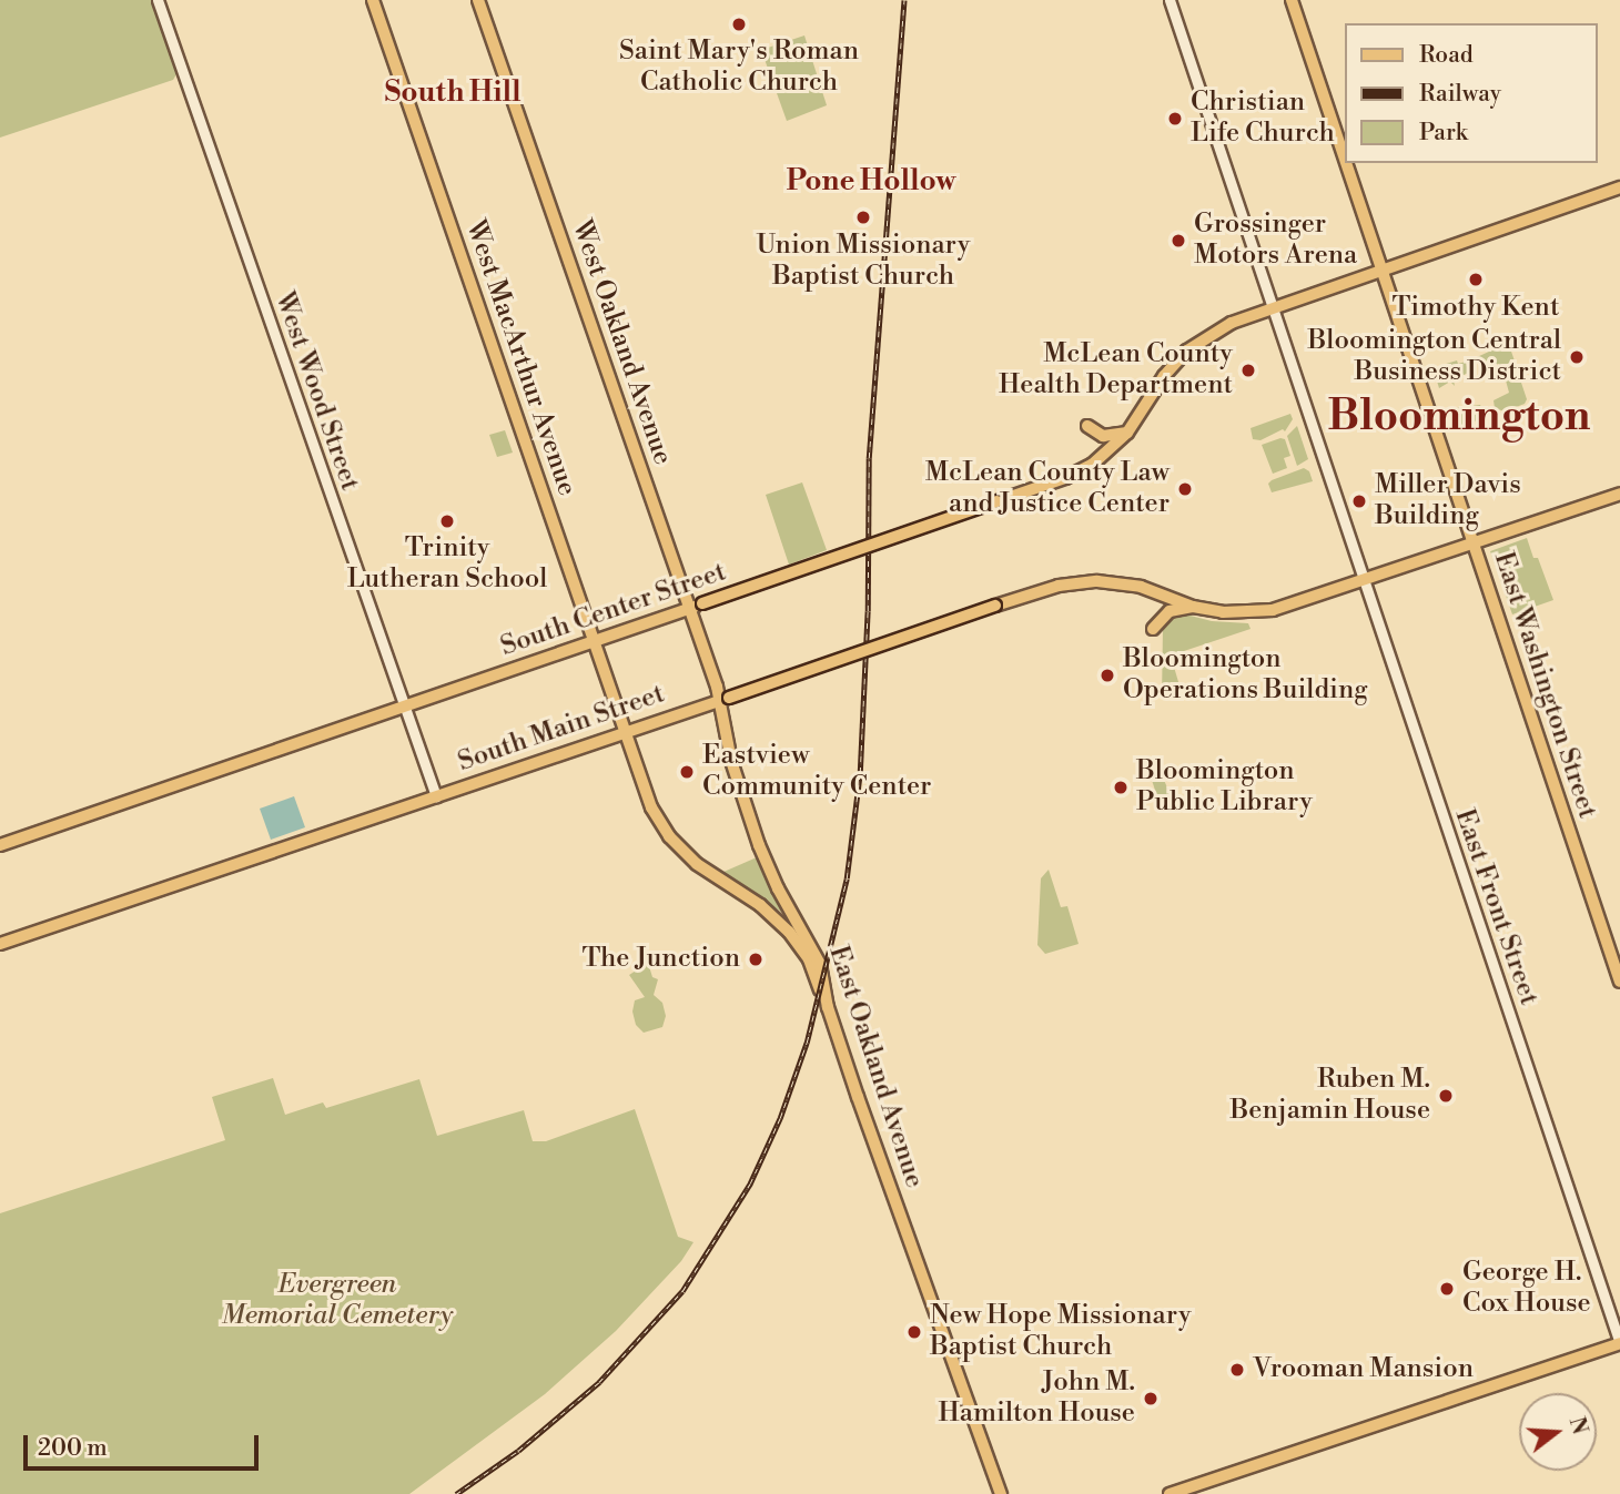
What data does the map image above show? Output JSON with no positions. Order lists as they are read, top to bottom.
{
  "streets": {
    "main road": [
      "West Oakland Avenue",
      "West MacArthur Avenue",
      "South Center Street",
      "East Washington Street",
      "South Main Street",
      "East Oakland Avenue"
    ],
    "street": ["West Wood Street", "East Front Street"]
  },
  "crossings": [
    ["West Oakland Avenue", "South Center Street"],
    ["West Oakland Avenue", "South Main Street"],
    ["West Oakland Avenue", "East Oakland Avenue"],
    ["West MacArthur Avenue", "South Center Street"],
    ["West MacArthur Avenue", "South Main Street"],
    ["West MacArthur Avenue", "East Oakland Avenue"],
    ["West Wood Street", "South Center Street"],
    ["West Wood Street", "South Main Street"],
    ["South Center Street", "East Washington Street"],
    ["South Center Street", "East Front Street"],
    ["East Washington Street", "South Main Street"],
    ["South Main Street", "East Front Street"],
    ["South Main Street", "East Oakland Avenue"]
  ],
  "districts": ["South Hill", "Pone Hollow", "Bloomington"],
  "parks": ["Evergreen Memorial Cemetery"],
  "places": [
    "Saint Mary's Roman Catholic Church",
    "Christian Life Church",
    "Union Missionary Baptist Church",
    "Grossinger Motors Arena",
    "Timothy Kent",
    "Bloomington Central Business District",
    "McLean County Health Department",
    "McLean County Law and Justice Center",
    "Miller Davis Building",
    "Trinity Lutheran School",
    "Bloomington Operations Building",
    "Eastview Community Center",
    "Bloomington Public Library",
    "The Junction",
    "Ruben M. Benjamin House",
    "George H. Cox House",
    "New Hope Missionary Baptist Church",
    "Vrooman Mansion",
    "John M. Hamilton House"
  ],
  "legend": ["Road", "Railway", "Park"],
  "scale_bar": "200 m",
  "north": "right"
}
